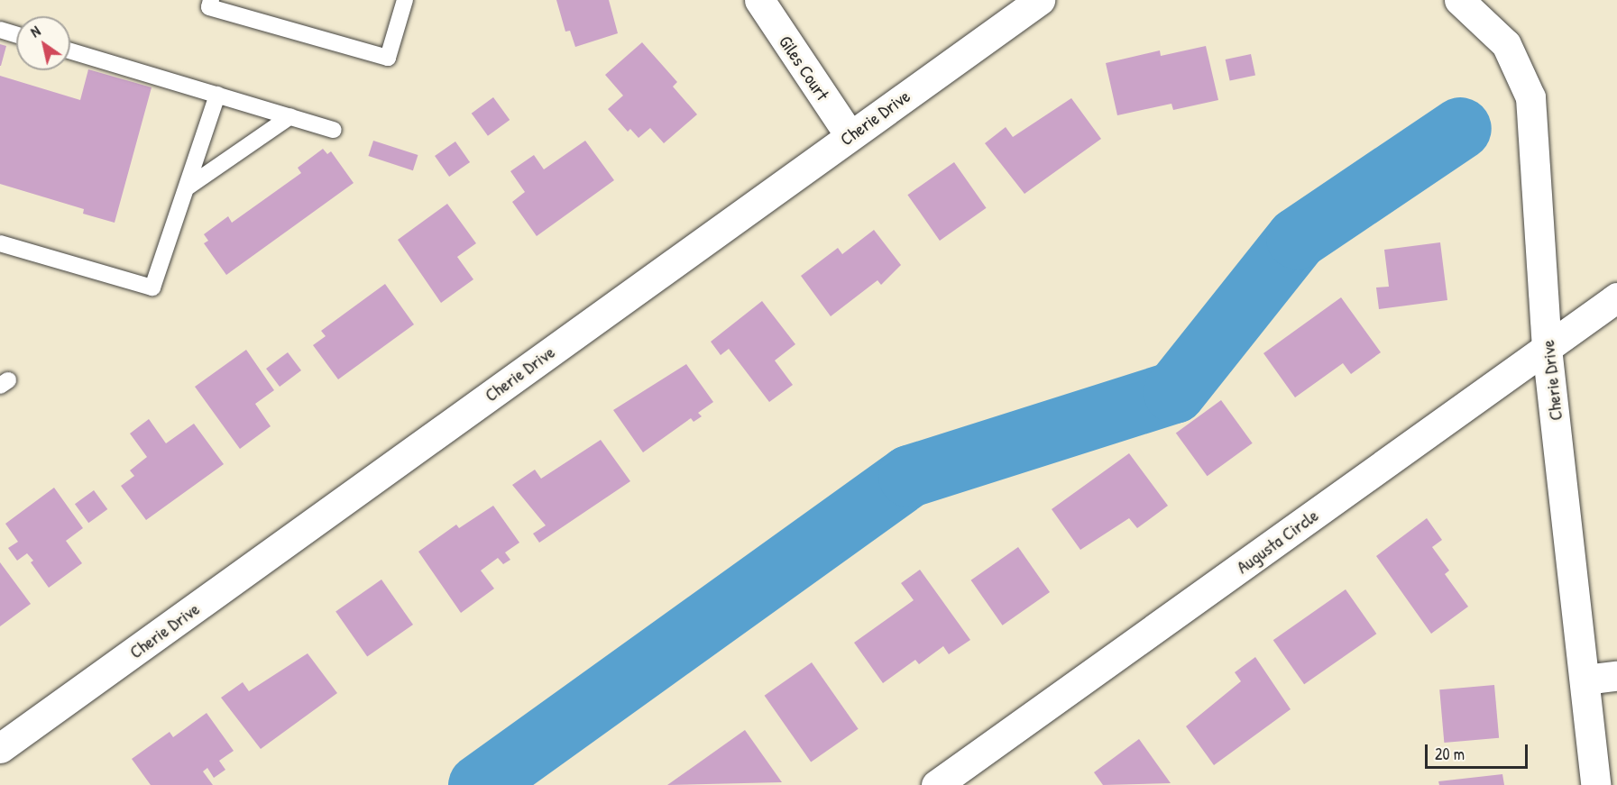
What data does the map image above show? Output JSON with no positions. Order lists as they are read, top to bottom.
{
  "streets": {
    "street": ["Giles Court", "Cherie Drive", "Augusta Circle"]
  },
  "crossings": [
    ["Giles Court", "Cherie Drive"],
    ["Cherie Drive", "Augusta Circle"]
  ],
  "scale_bar": "20 m",
  "north": "top left"
}
